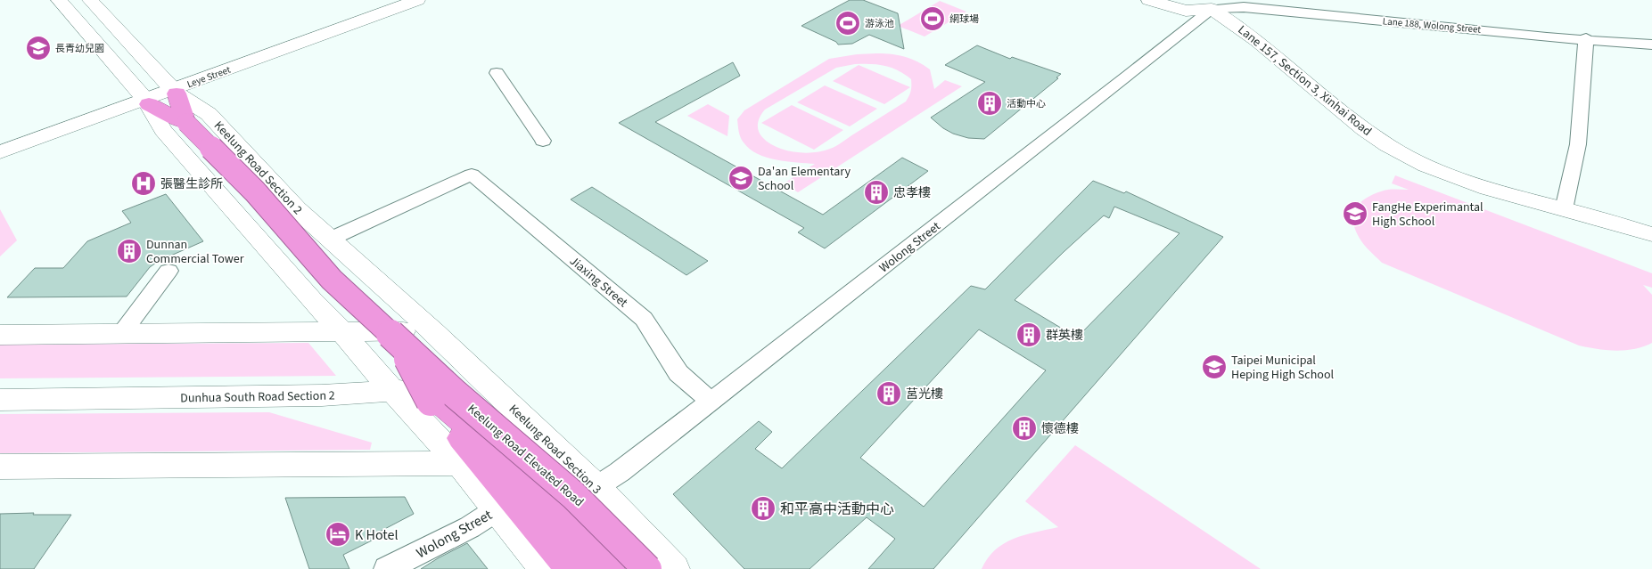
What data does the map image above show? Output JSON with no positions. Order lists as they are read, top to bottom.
{
  "streets": {
    "highway": ["Keelung Road Elevated Road"],
    "main road": [
      "Leye Street",
      "Lane 157, Section 3, Xinhai Road",
      "Keelung Road Section 2",
      "Dunhua South Road Section 2",
      "Keelung Road Section 3"
    ],
    "street": ["Lane 188, Wolong Street", "Wolong Street", "Jiaxing Street"]
  },
  "crossings": [
    ["Lane 188, Wolong Street", "Lane 157, Section 3, Xinhai Road"],
    ["Lane 188, Wolong Street", "Wolong Street"],
    ["Leye Street", "Keelung Road Section 2"],
    ["Leye Street", "Keelung Road Elevated Road"],
    ["Lane 157, Section 3, Xinhai Road", "Wolong Street"],
    ["Keelung Road Section 2", "Jiaxing Street"],
    ["Keelung Road Section 2", "Keelung Road Section 3"],
    ["Keelung Road Section 2", "Keelung Road Elevated Road"],
    ["Wolong Street", "Jiaxing Street"],
    ["Wolong Street", "Keelung Road Section 3"],
    ["Dunhua South Road Section 2", "Keelung Road Section 3"]
  ],
  "places": {
    "sports": ["網球場", "游泳池"],
    "school or university": [
      "長青幼兒園",
      "Da'an Elementary School",
      "FangHe Experimantal High School",
      "Taipei Municipal Heping High School"
    ],
    "building": [
      "活動中心",
      "忠孝樓",
      "Dunnan Commercial Tower",
      "群英樓",
      "莒光樓",
      "懷德樓",
      "和平高中活動中心"
    ],
    "hospital": ["張醫生診所"],
    "hotel": ["K Hotel"]
  }
}
